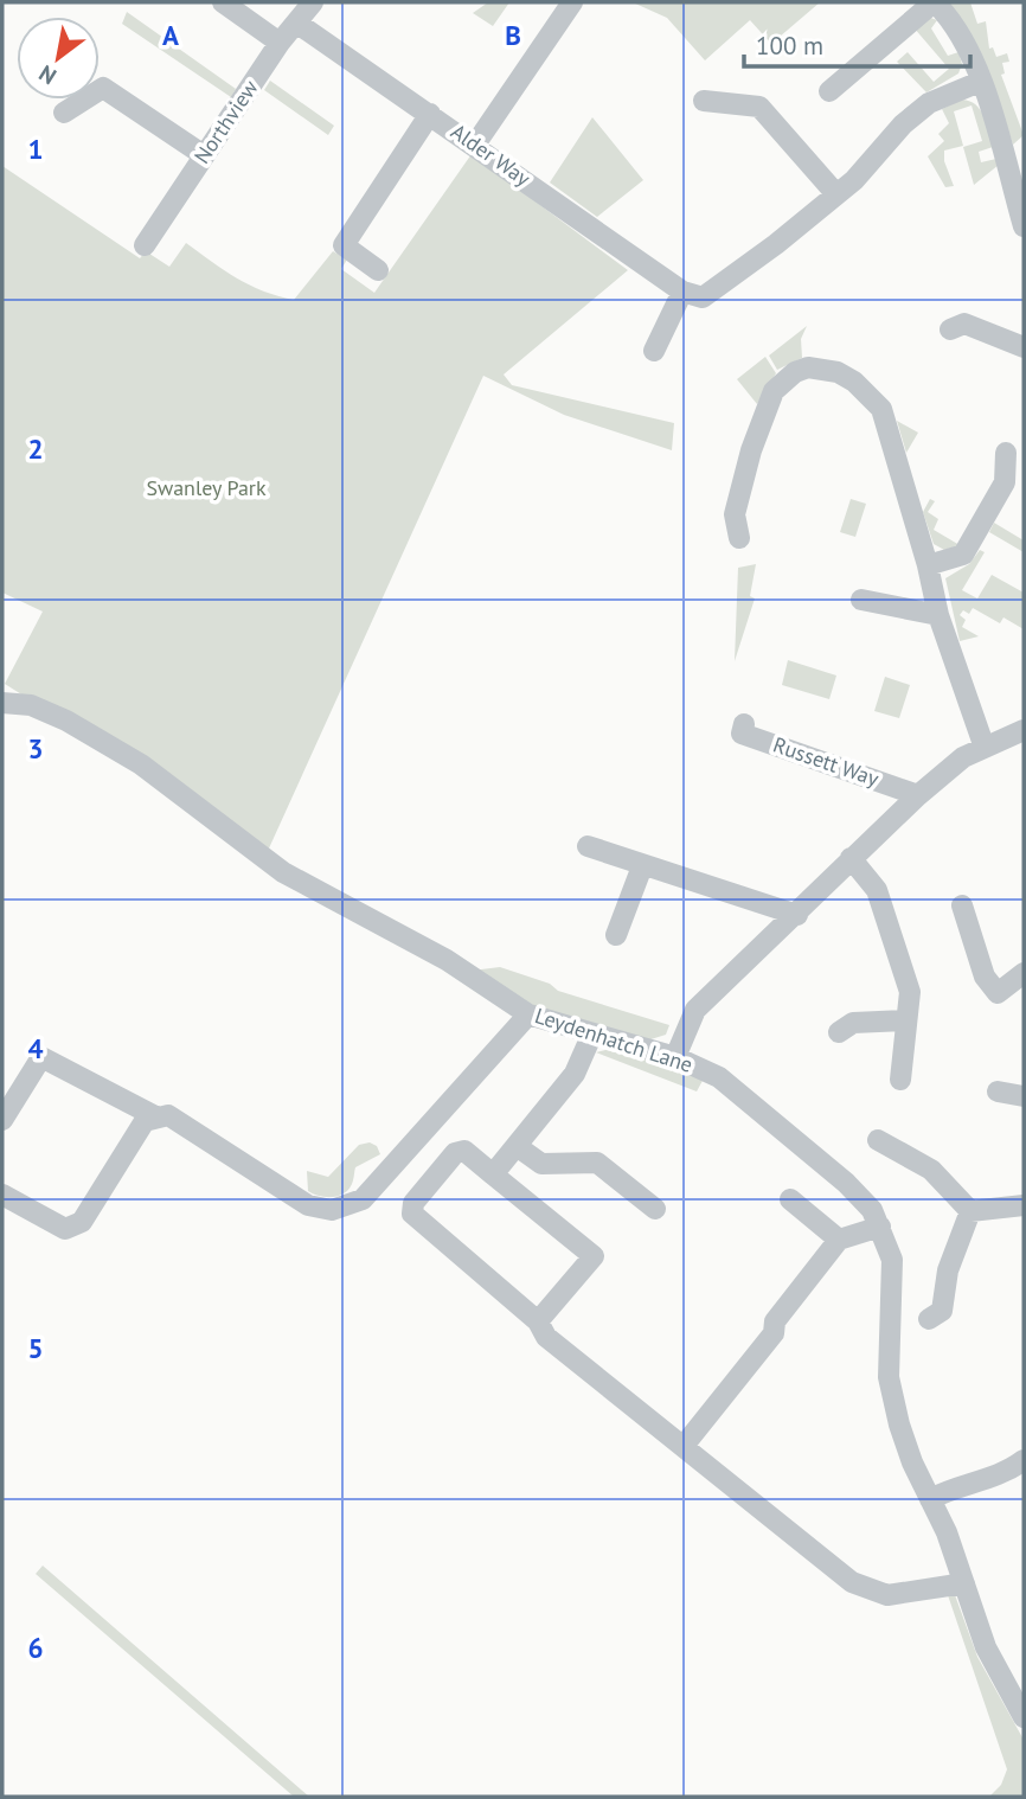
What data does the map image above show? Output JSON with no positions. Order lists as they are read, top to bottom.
{
  "streets": {
    "street": [
      "Northview",
      "Alder Way",
      "Russett Way",
      "Leydenhatch Lane"
    ]
  },
  "crossings": [
    ["Northview", "Alder Way"]
  ],
  "parks": ["Swanley Park"],
  "scale_bar": "100 m",
  "north": "bottom left",
  "grid": {
    "columns": ["A", "B"],
    "rows": [
      "1",
      "2",
      "3",
      "4",
      "5",
      "6"
    ]
  }
}
